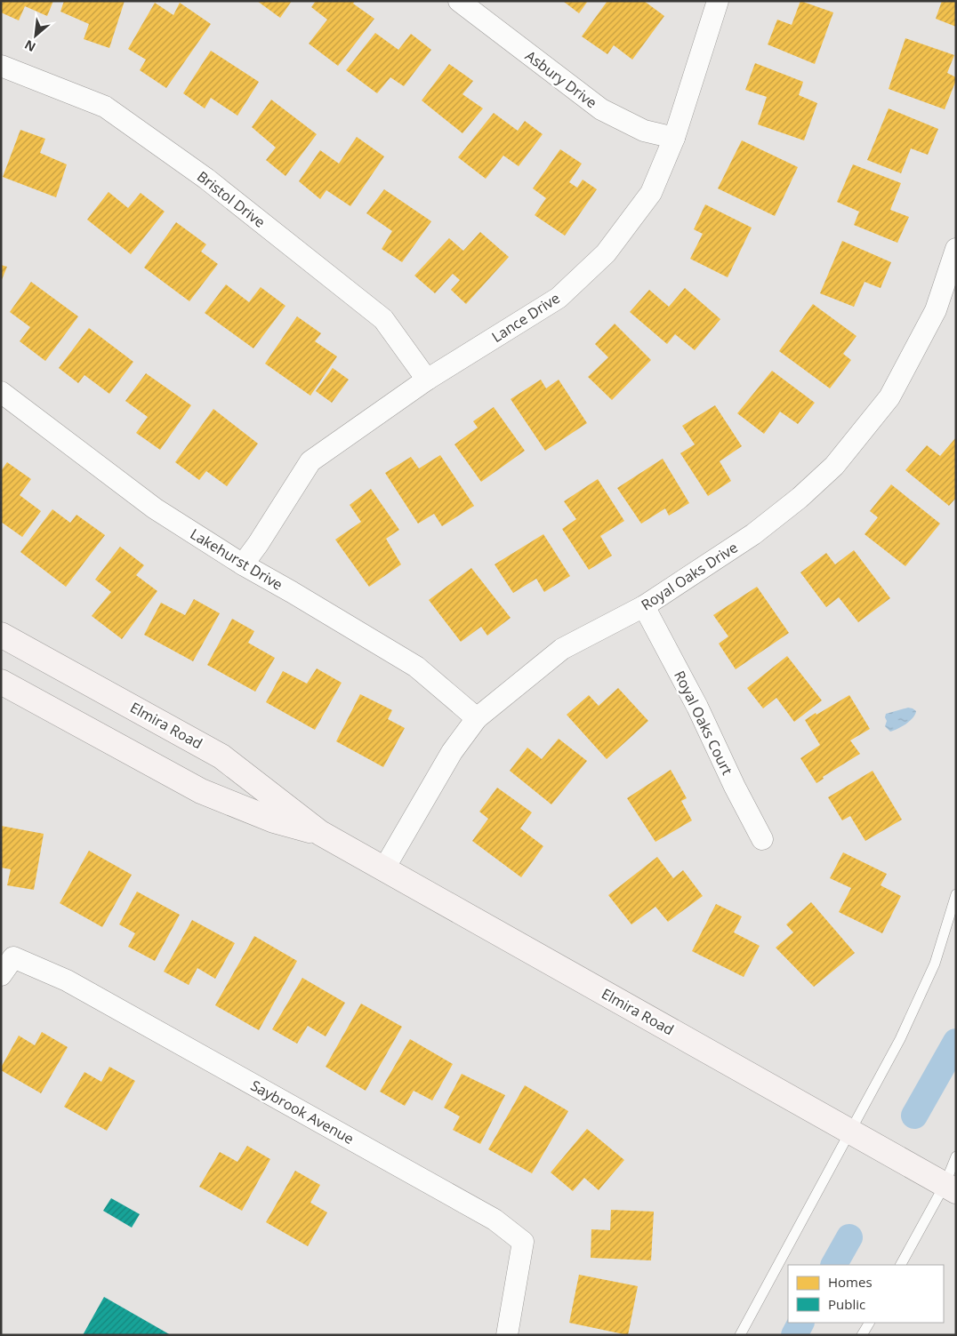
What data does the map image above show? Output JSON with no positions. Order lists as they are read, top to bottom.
{
  "streets": {
    "main road": ["Elmira Road"],
    "street": [
      "Asbury Drive",
      "Bristol Drive",
      "Lance Drive",
      "Lakehurst Drive",
      "Royal Oaks Drive",
      "Royal Oaks Court",
      "Saybrook Avenue"
    ]
  },
  "crossings": [
    ["Asbury Drive", "Lance Drive"],
    ["Bristol Drive", "Lance Drive"],
    ["Lance Drive", "Lakehurst Drive"],
    ["Lakehurst Drive", "Royal Oaks Drive"],
    ["Royal Oaks Drive", "Royal Oaks Court"],
    ["Royal Oaks Drive", "Elmira Road"]
  ],
  "legend": ["Homes", "Public"],
  "north": "bottom left"
}
